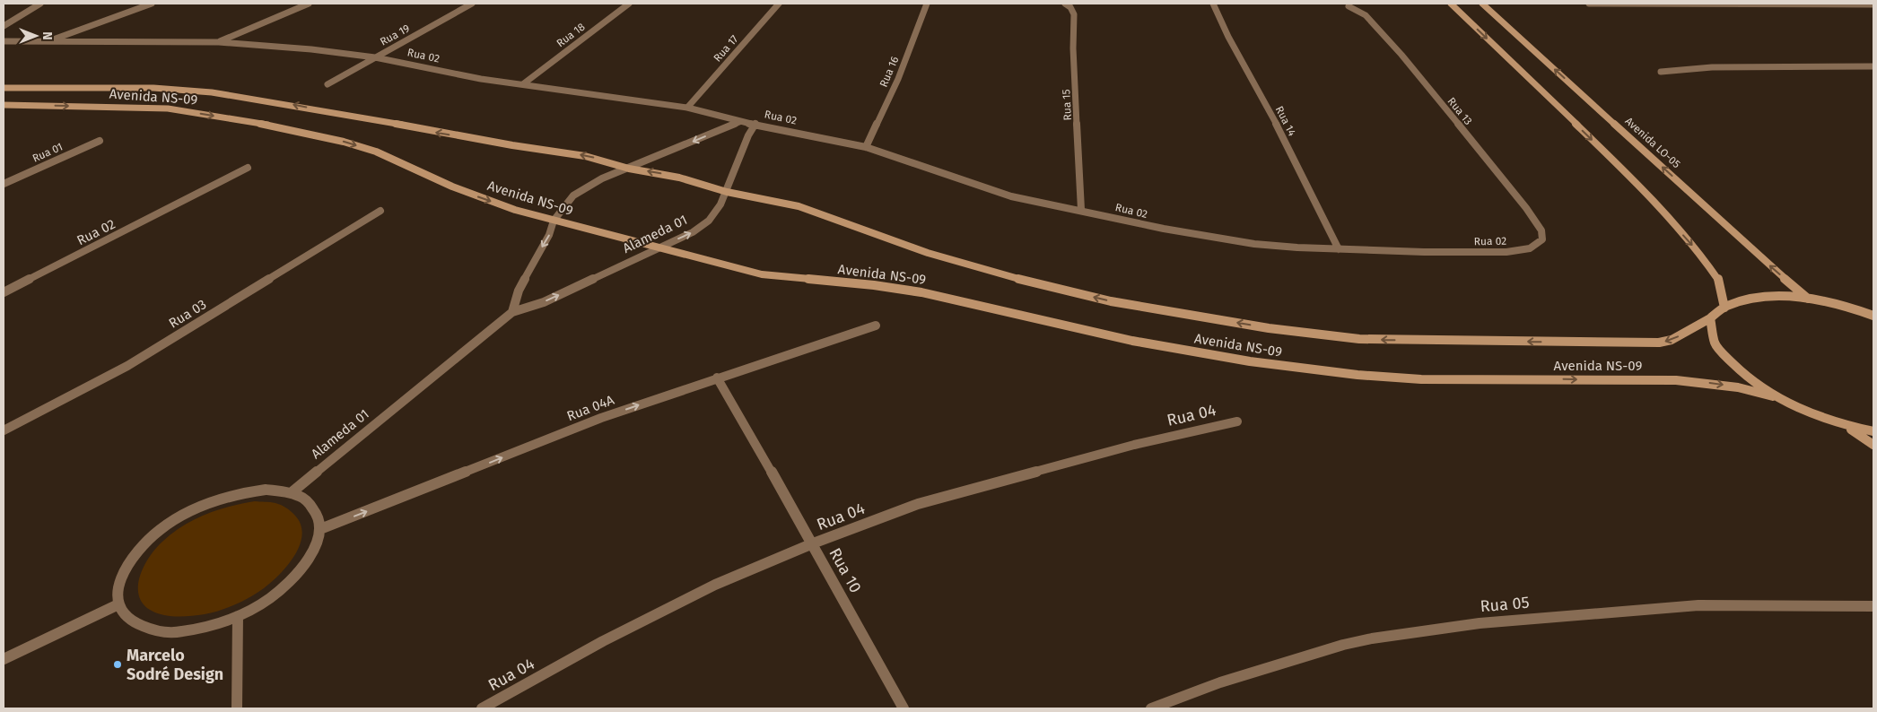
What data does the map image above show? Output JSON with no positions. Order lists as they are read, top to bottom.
{
  "streets": {
    "street": [
      "Rua 19",
      "Rua 18",
      "Rua 17",
      "Rua 02",
      "Rua 16",
      "Avenida NS-09",
      "Rua 15",
      "Rua 13",
      "Rua 14",
      "Avenida LO-05",
      "Rua 01",
      "Alameda 01",
      "Rua 03",
      "Rua 04A",
      "Rua 04",
      "Rua 10",
      "Rua 05"
    ]
  },
  "crossings": [
    ["Rua 19", "Rua 02"],
    ["Rua 18", "Rua 02"],
    ["Rua 17", "Rua 02"],
    ["Rua 02", "Rua 16"],
    ["Rua 02", "Rua 15"],
    ["Rua 02", "Rua 13"],
    ["Rua 02", "Rua 14"],
    ["Rua 02", "Alameda 01"],
    ["Avenida NS-09", "Avenida LO-05"],
    ["Avenida NS-09", "Alameda 01"],
    ["Rua 04A", "Rua 10"],
    ["Rua 04", "Rua 10"]
  ],
  "one_way": ["Alameda 01", "Rua 04A"],
  "places": ["Marcelo Sodré Design"],
  "north": "right"
}
